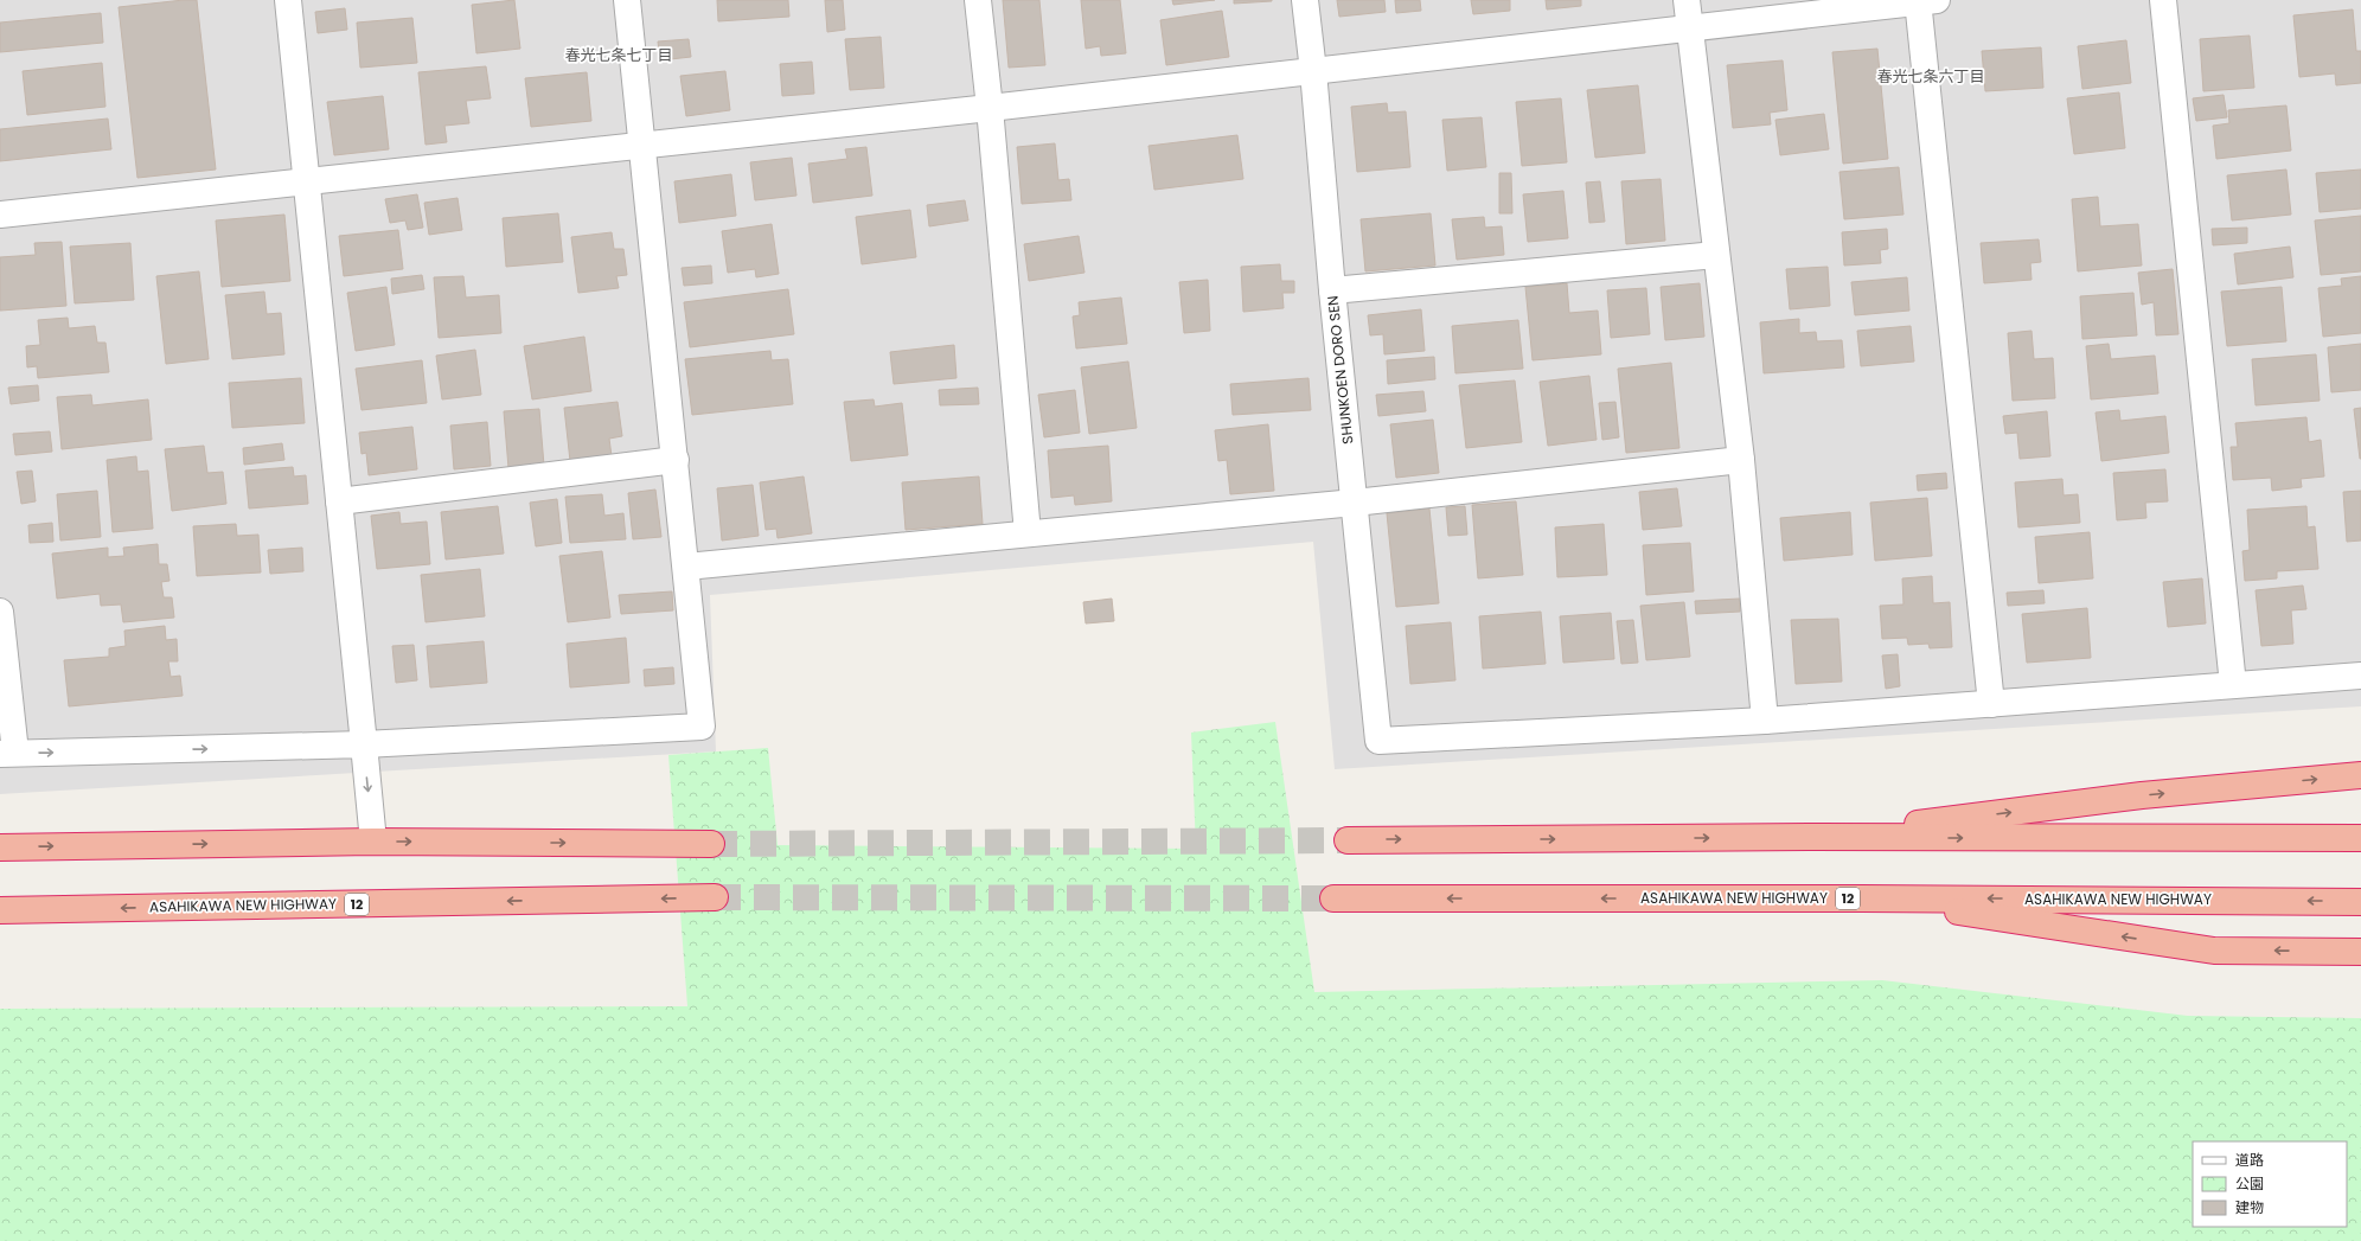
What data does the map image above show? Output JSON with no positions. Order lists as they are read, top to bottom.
{
  "streets": {
    "highway": ["ASAHIKAWA NEW HIGHWAY", "12"],
    "street": ["SHUNKOEN DORO SEN"]
  },
  "crossings": [
    ["ASAHIKAWA NEW HIGHWAY", "12"]
  ],
  "districts": ["春光七条七丁目", "春光七条六丁目"],
  "legend": ["道路", "公園", "建物"]
}
